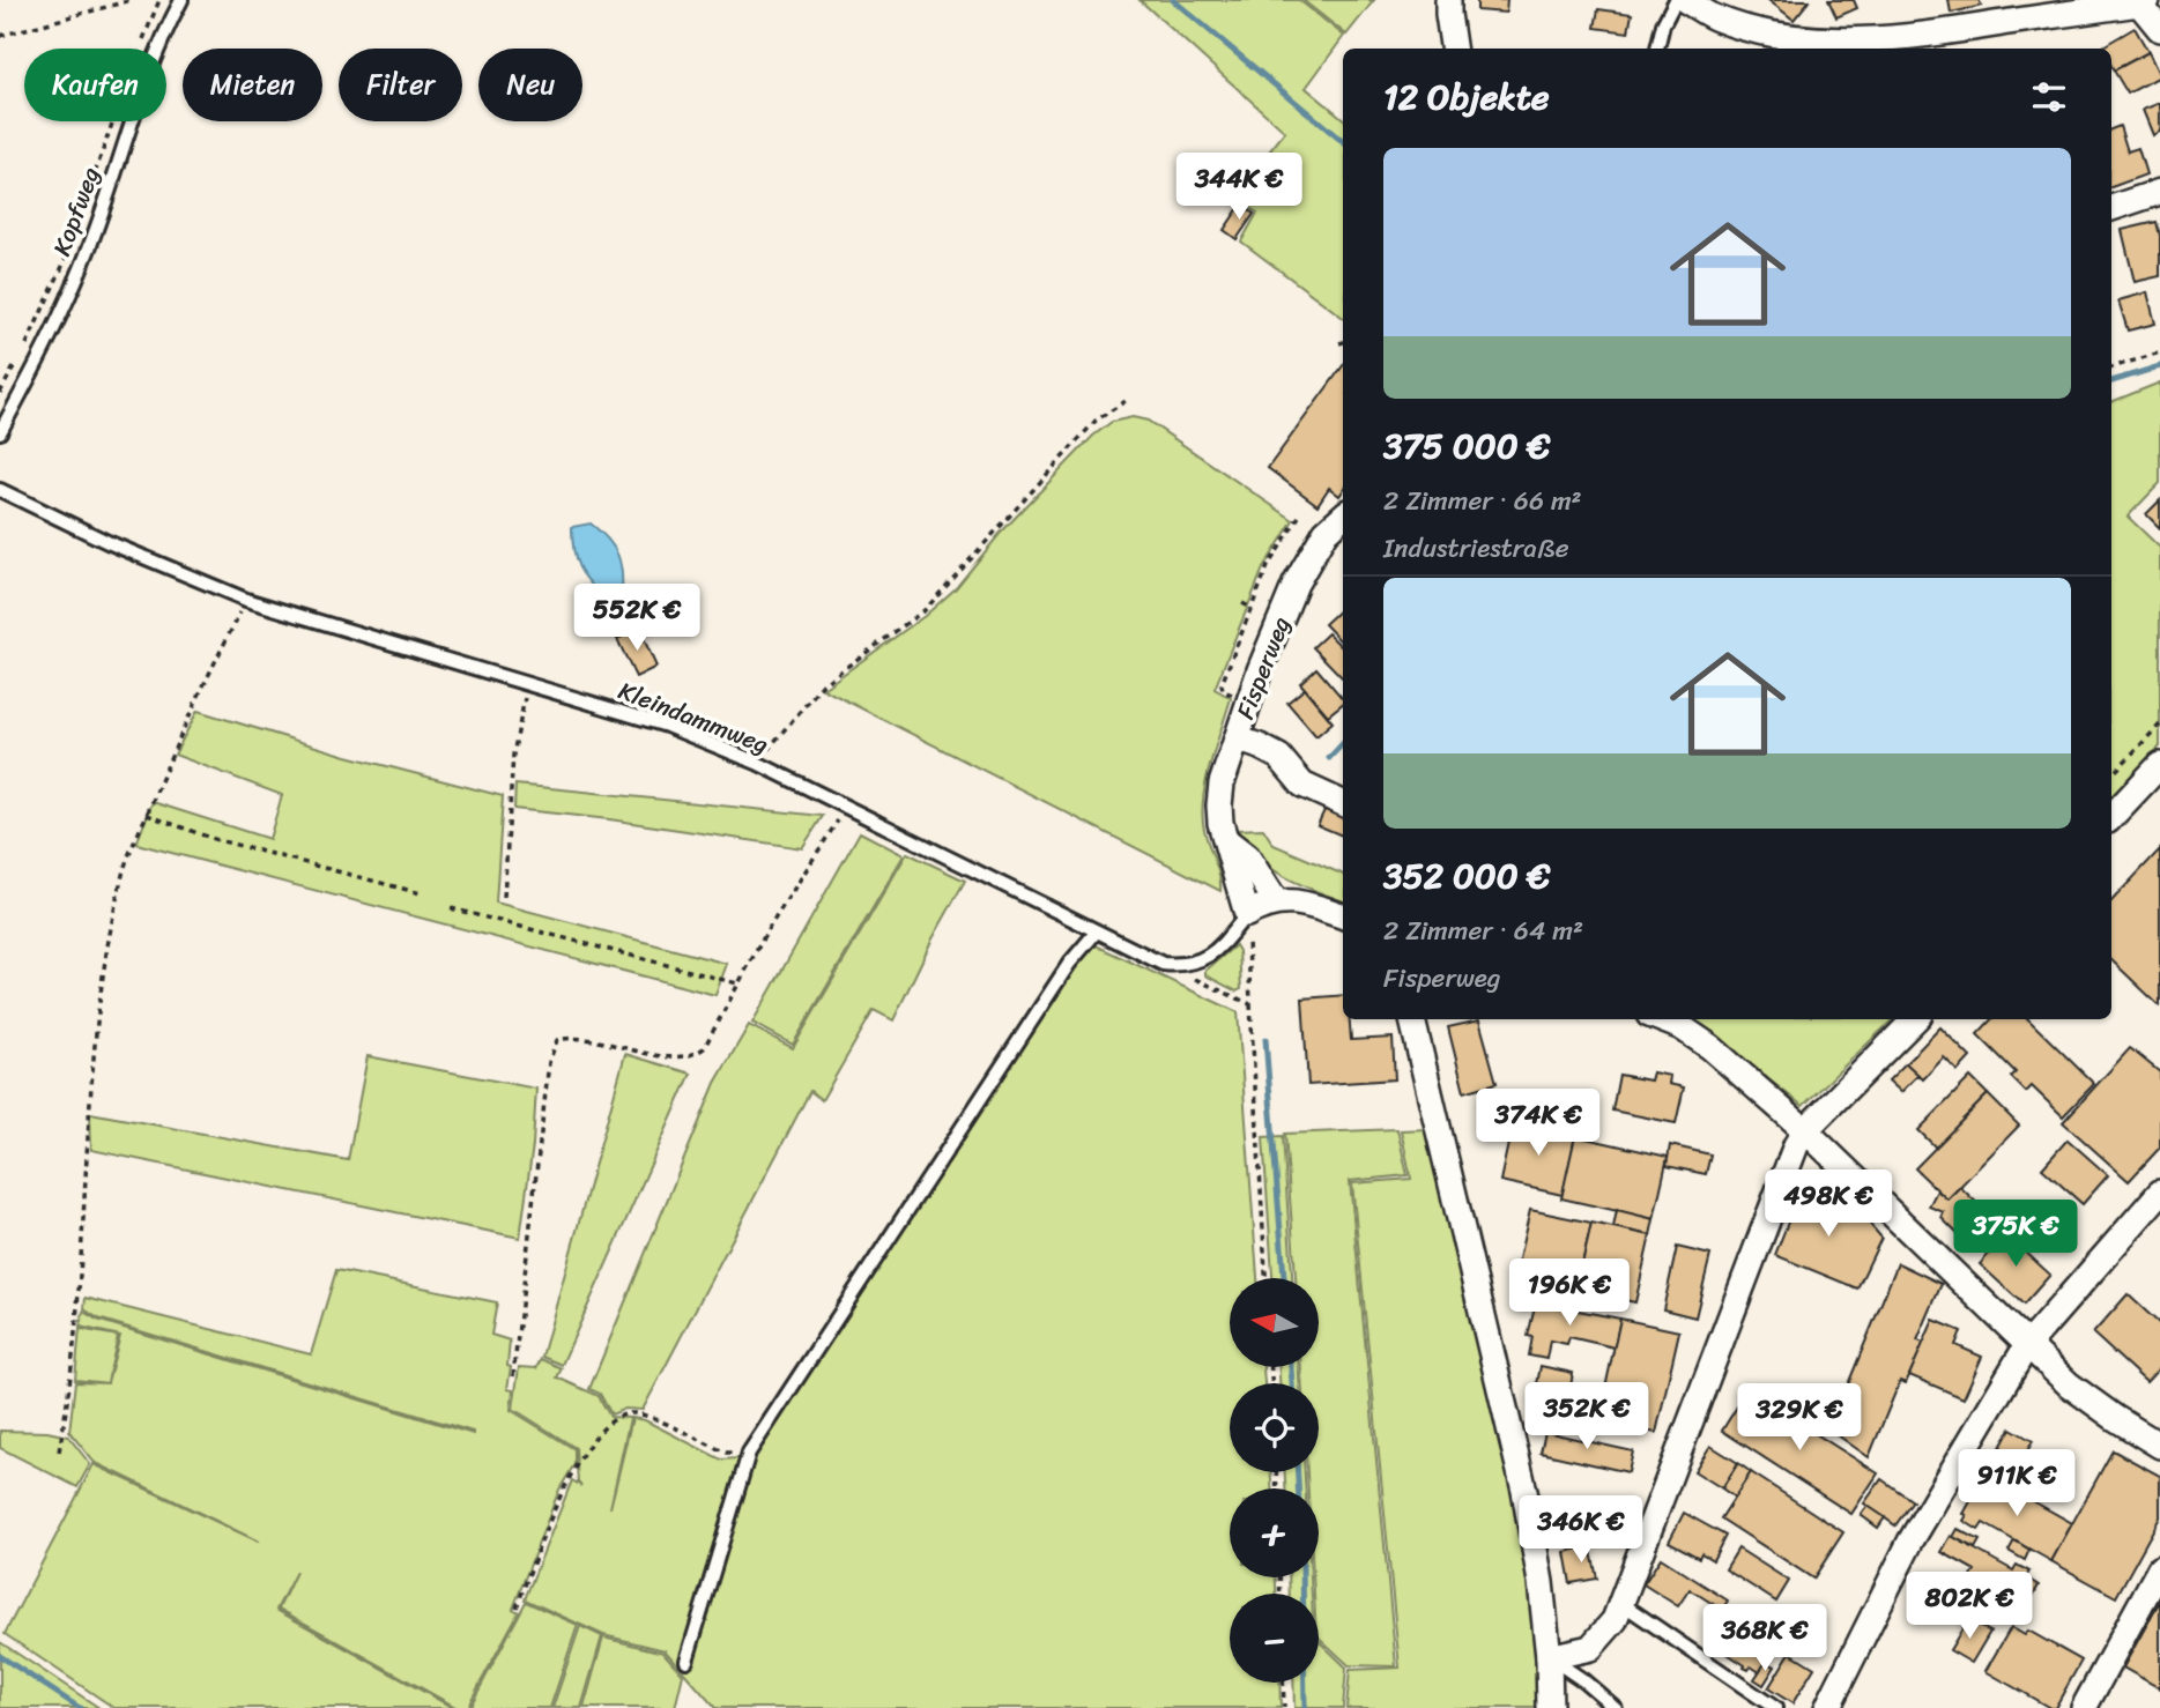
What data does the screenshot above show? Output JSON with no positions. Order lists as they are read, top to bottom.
{
  "streets": {
    "street": ["Fisperweg"],
    "lane": ["Kopfweg", "Kleindammweg"]
  },
  "crossings": [
    ["Fisperweg", "Kleindammweg"]
  ],
  "north": "left",
  "page": {
    "chip": [
      "Kaufen",
      "Mieten",
      "Filter",
      "Neu"
    ],
    "heading": "12 Objekte",
    "list": [
      {
        "name": "375 000 €",
        "note": "2 Zimmer · 66 m² · Industriestraße"
      },
      {
        "name": "352 000 €",
        "note": "2 Zimmer · 64 m² · Fisperweg"
      }
    ],
    "price": [
      "344K €",
      "552K €",
      "374K €",
      "498K €",
      "375K €",
      "196K €",
      "352K €",
      "329K €",
      "911K €",
      "346K €",
      "802K €",
      "368K €"
    ],
    "map_buttons": ["+", "−"]
  }
}
